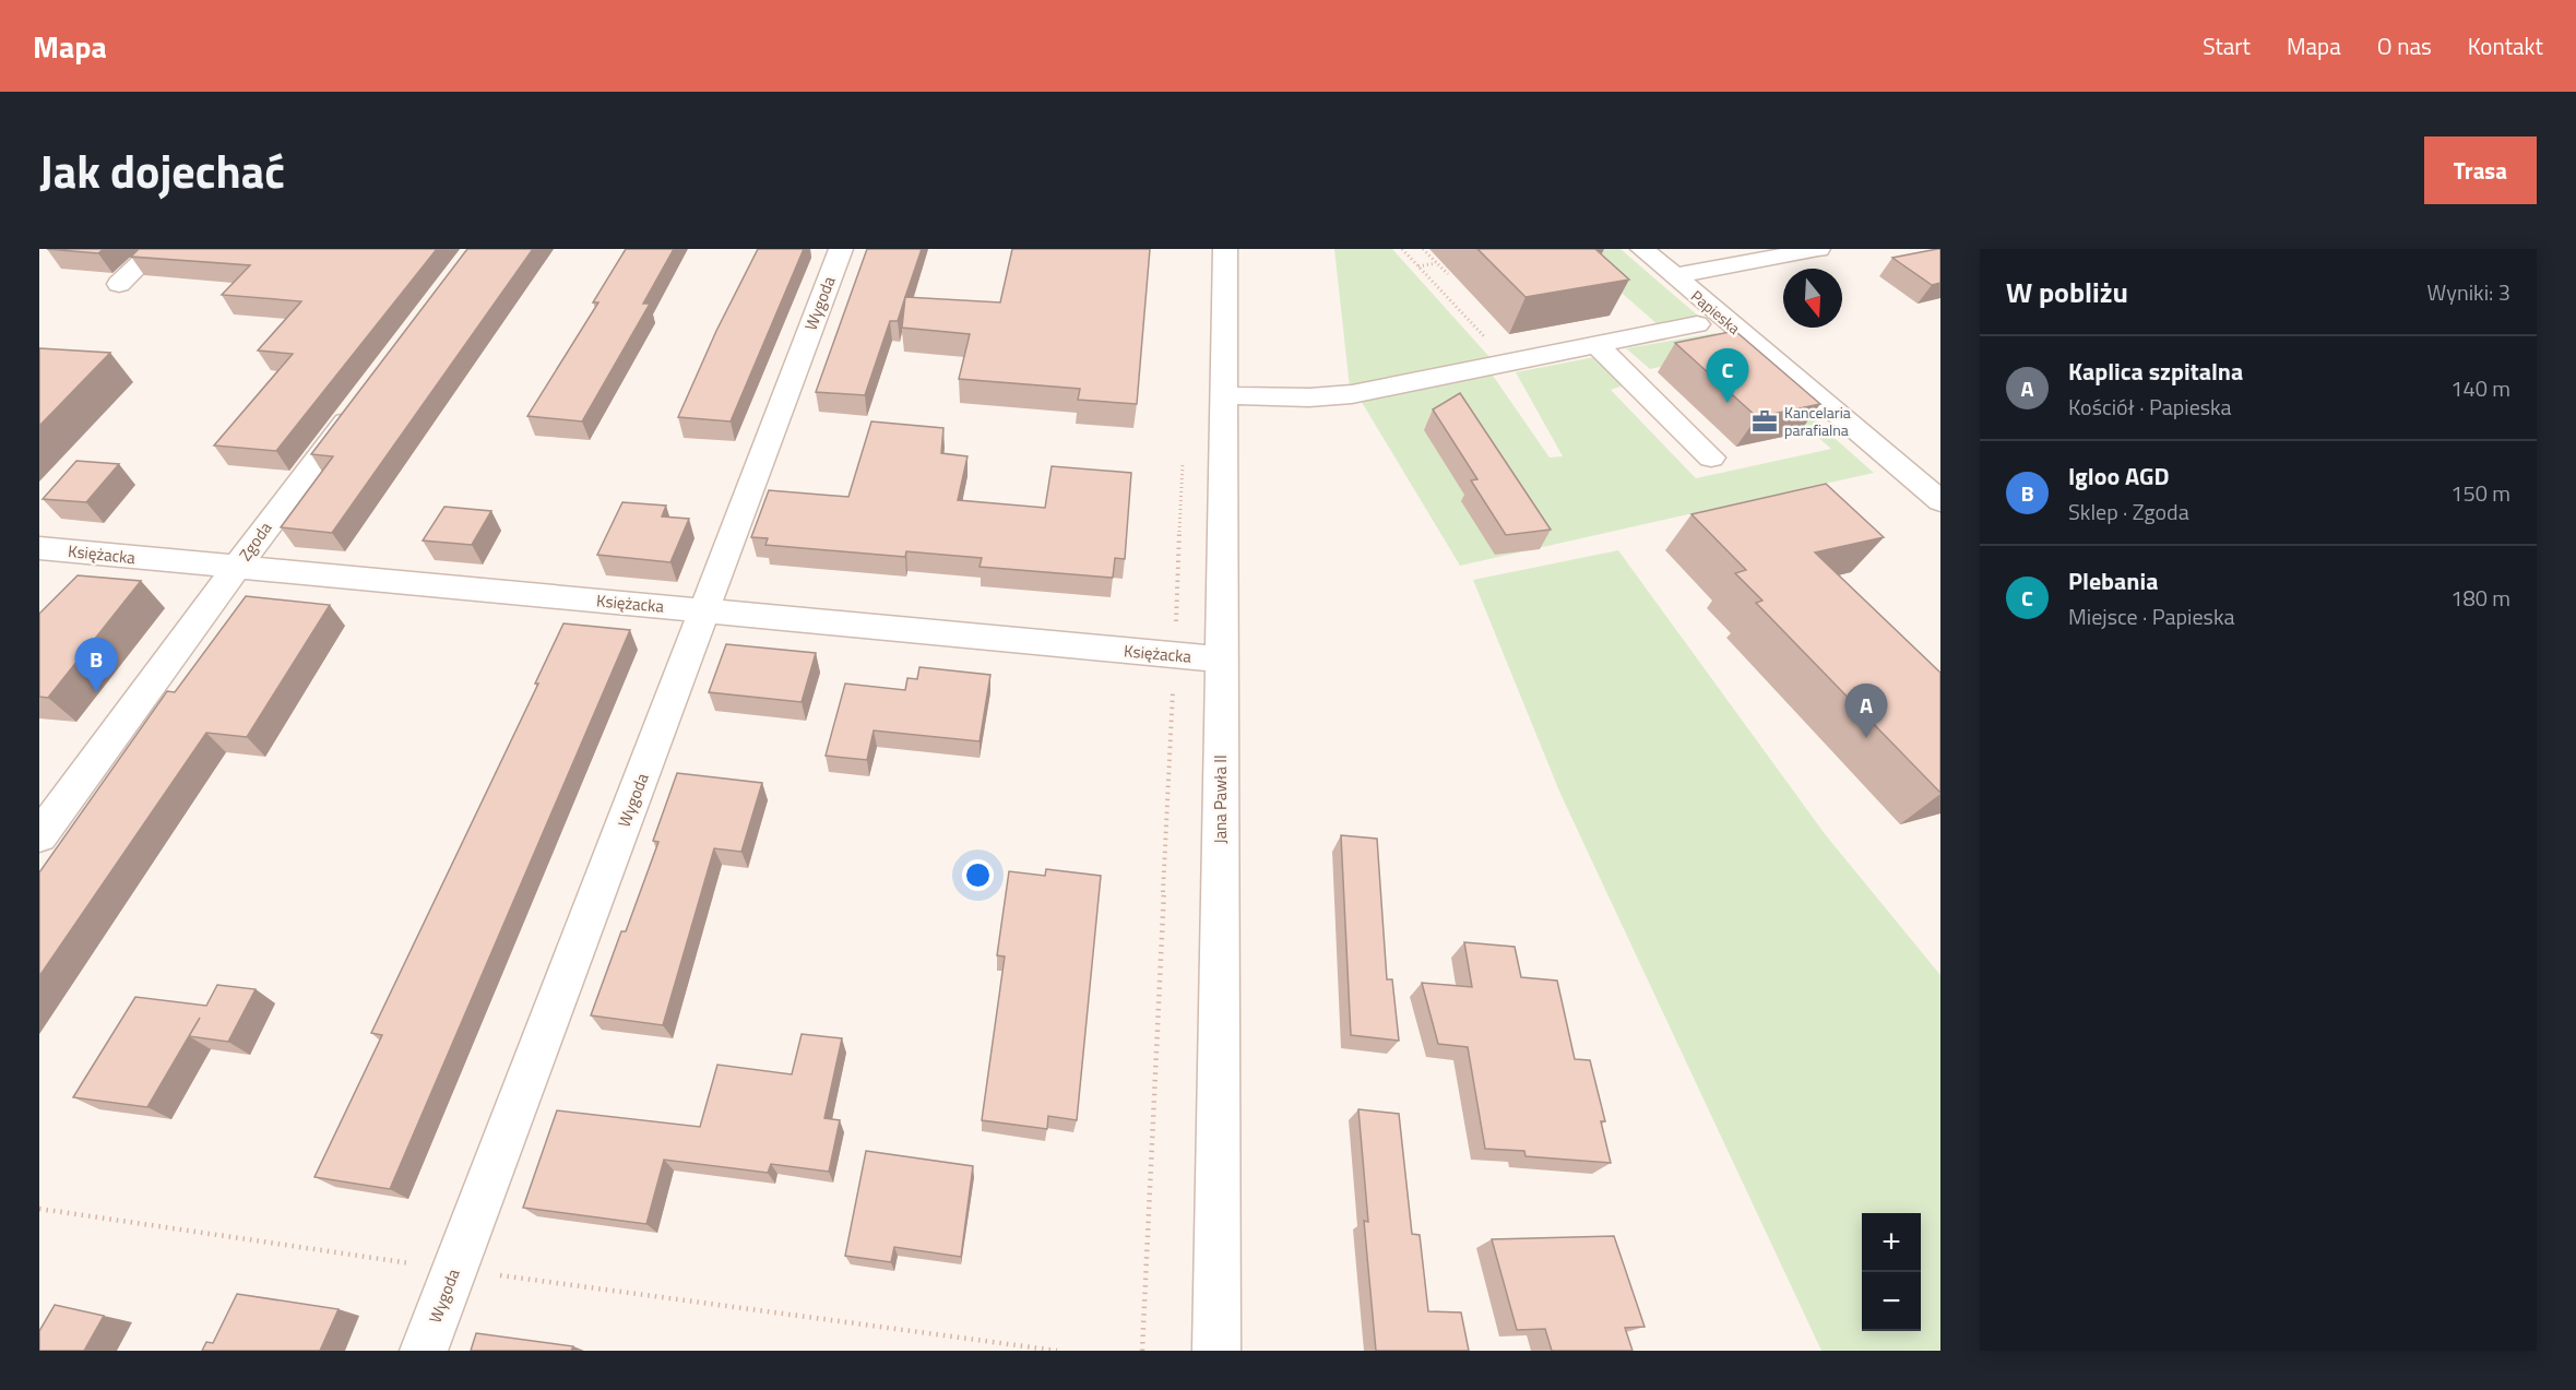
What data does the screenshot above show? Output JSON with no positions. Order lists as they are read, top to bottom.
{
  "streets": {
    "street": [
      "Wygoda",
      "Papieska",
      "Zgoda",
      "Księżacka",
      "Jana Pawła II"
    ]
  },
  "crossings": [
    ["Wygoda", "Księżacka"],
    ["Zgoda", "Księżacka"],
    ["Księżacka", "Jana Pawła II"]
  ],
  "places": {
    "office": ["Kancelaria parafialna"]
  },
  "north": "bottom",
  "page": {
    "header": "Mapa",
    "nav": [
      "Start",
      "Mapa",
      "O nas",
      "Kontakt"
    ],
    "title": "Jak dojechać",
    "buttons": "Trasa",
    "heading": ["W pobliżu", "Wyniki: 3"],
    "list": [
      {
        "mark": "A",
        "name": "Kaplica szpitalna",
        "note": "Kościół · Papieska",
        "value": "140 m"
      },
      {
        "mark": "B",
        "name": "Igloo AGD",
        "note": "Sklep · Zgoda",
        "value": "150 m"
      },
      {
        "mark": "C",
        "name": "Plebania",
        "note": "Miejsce · Papieska",
        "value": "180 m"
      }
    ],
    "pins": ["C", "B", "A"],
    "map_buttons": ["+", "−"]
  }
}
